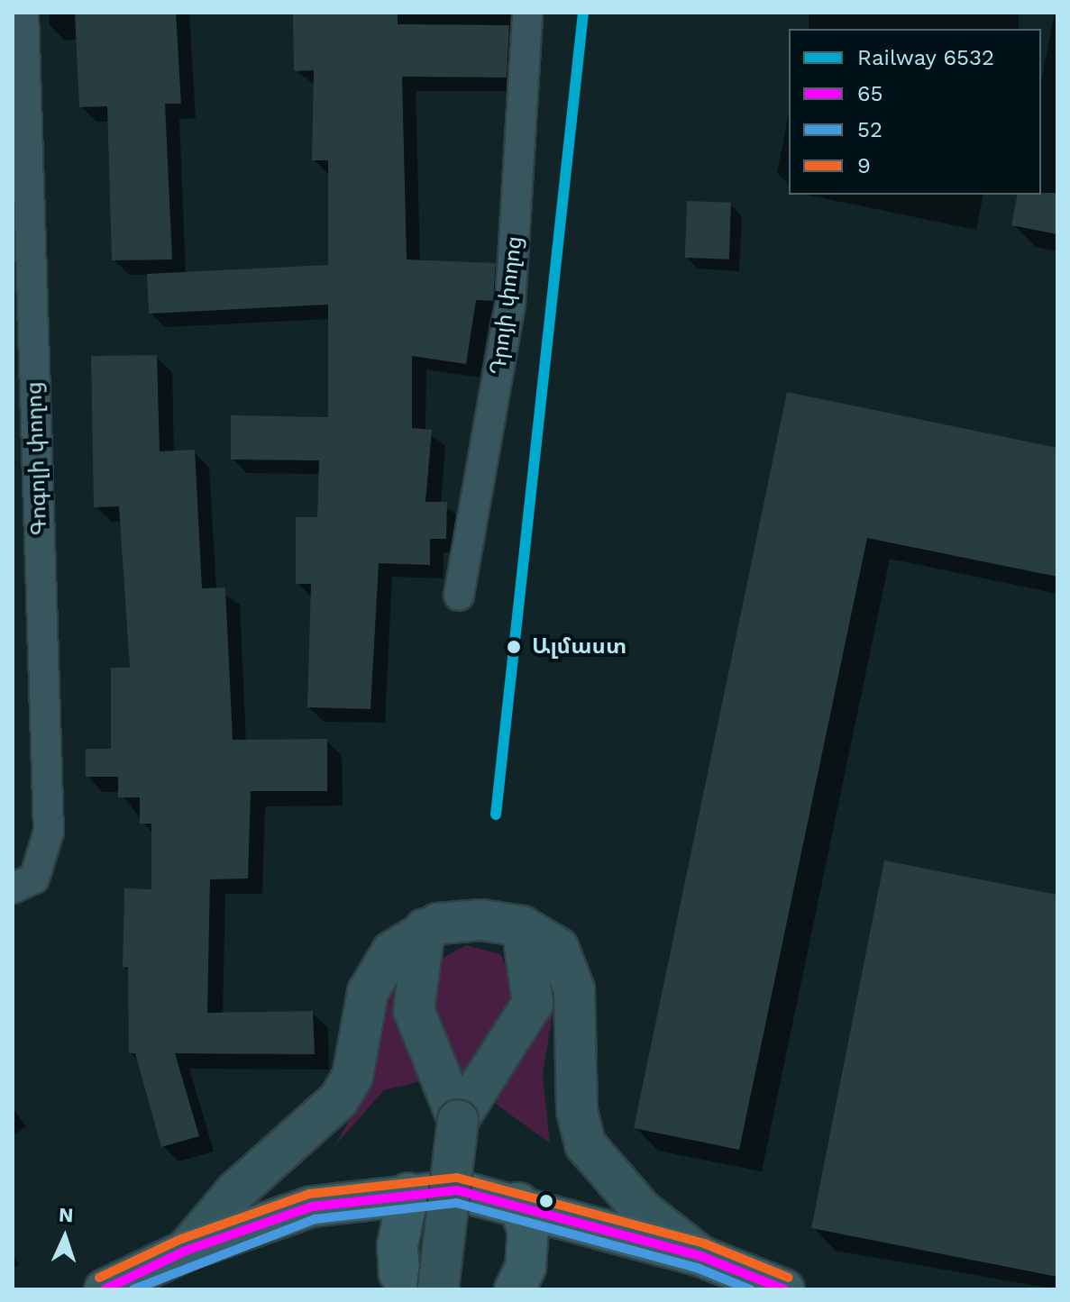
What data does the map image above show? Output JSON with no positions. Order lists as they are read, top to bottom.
{
  "streets": {
    "street": ["Դրոյի փողոց", "Գոգոլի փողոց"]
  },
  "places": ["Ալմաստ"],
  "lines": [
    "rail line 6532",
    "transit line 9",
    "transit line 65",
    "transit line 52"
  ],
  "legend": [
    "Railway 6532",
    "65",
    "52",
    "9"
  ],
  "north": "top"
}
